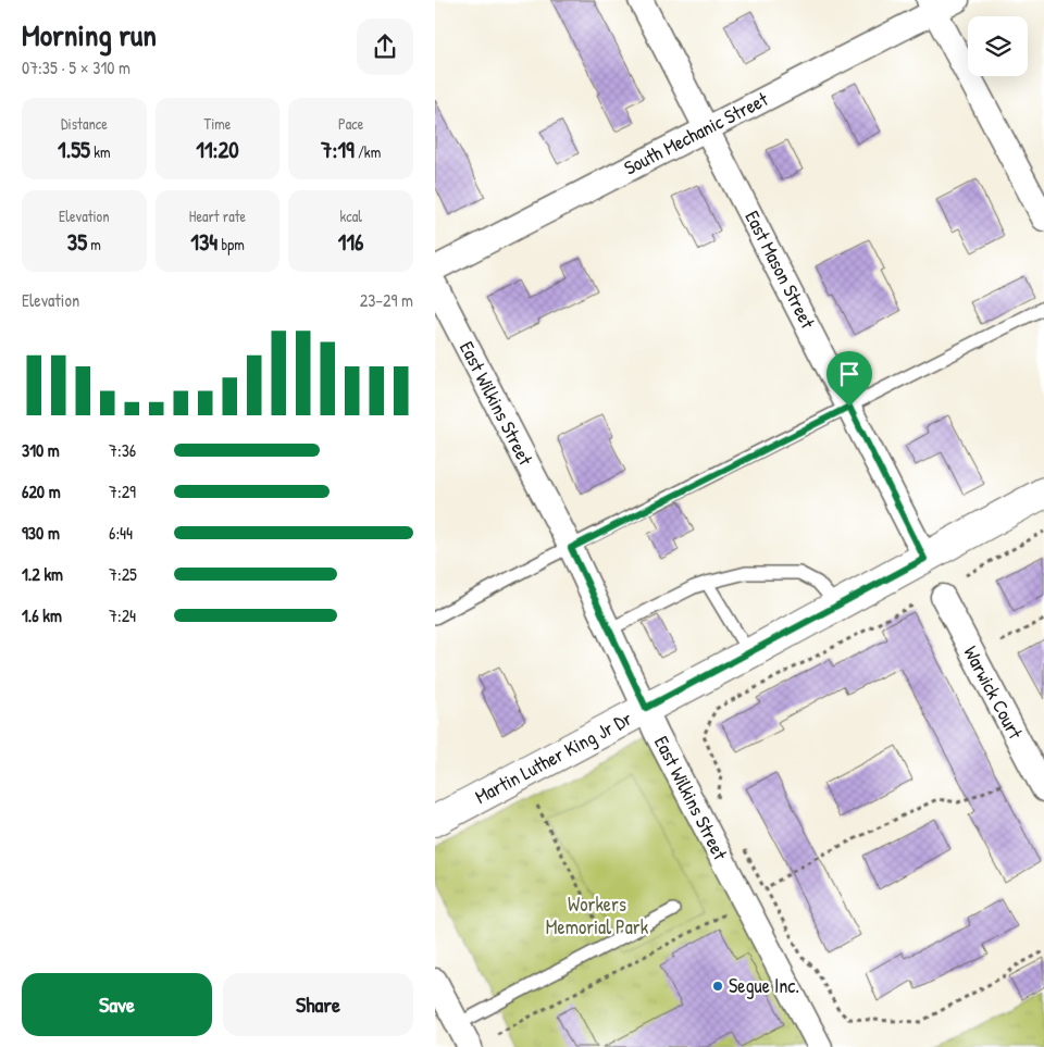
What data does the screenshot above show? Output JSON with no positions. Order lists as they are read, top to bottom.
{
  "streets": {
    "main road": ["Martin Luther King Jr Dr"],
    "street": [
      "South Mechanic Street",
      "East Mason Street",
      "East Wilkins Street",
      "Warwick Court"
    ]
  },
  "crossings": [
    ["South Mechanic Street", "East Mason Street"],
    ["East Mason Street", "Martin Luther King Jr Dr"],
    ["East Wilkins Street", "Martin Luther King Jr Dr"]
  ],
  "parks": ["Workers Memorial Park"],
  "places": ["Segue Inc."],
  "page": {
    "heading": ["Morning run", "07:35 · 5 × 310 m"],
    "stats": [
      ["Distance", "1.55 km"],
      ["Time", "11:20"],
      ["Pace", "7:19 /km"],
      ["Elevation", "35 m"],
      ["Heart rate", "134 bpm"],
      ["kcal", "116"]
    ],
    "chart": ["Elevation", "23–29 m"],
    "list": [
      {
        "name": "310 m",
        "note": "7:36"
      },
      {
        "name": "620 m",
        "note": "7:29"
      },
      {
        "name": "930 m",
        "note": "6:44"
      },
      {
        "name": "1.2 km",
        "note": "7:25"
      },
      {
        "name": "1.6 km",
        "note": "7:24"
      }
    ],
    "buttons": ["Save", "Share"]
  }
}
